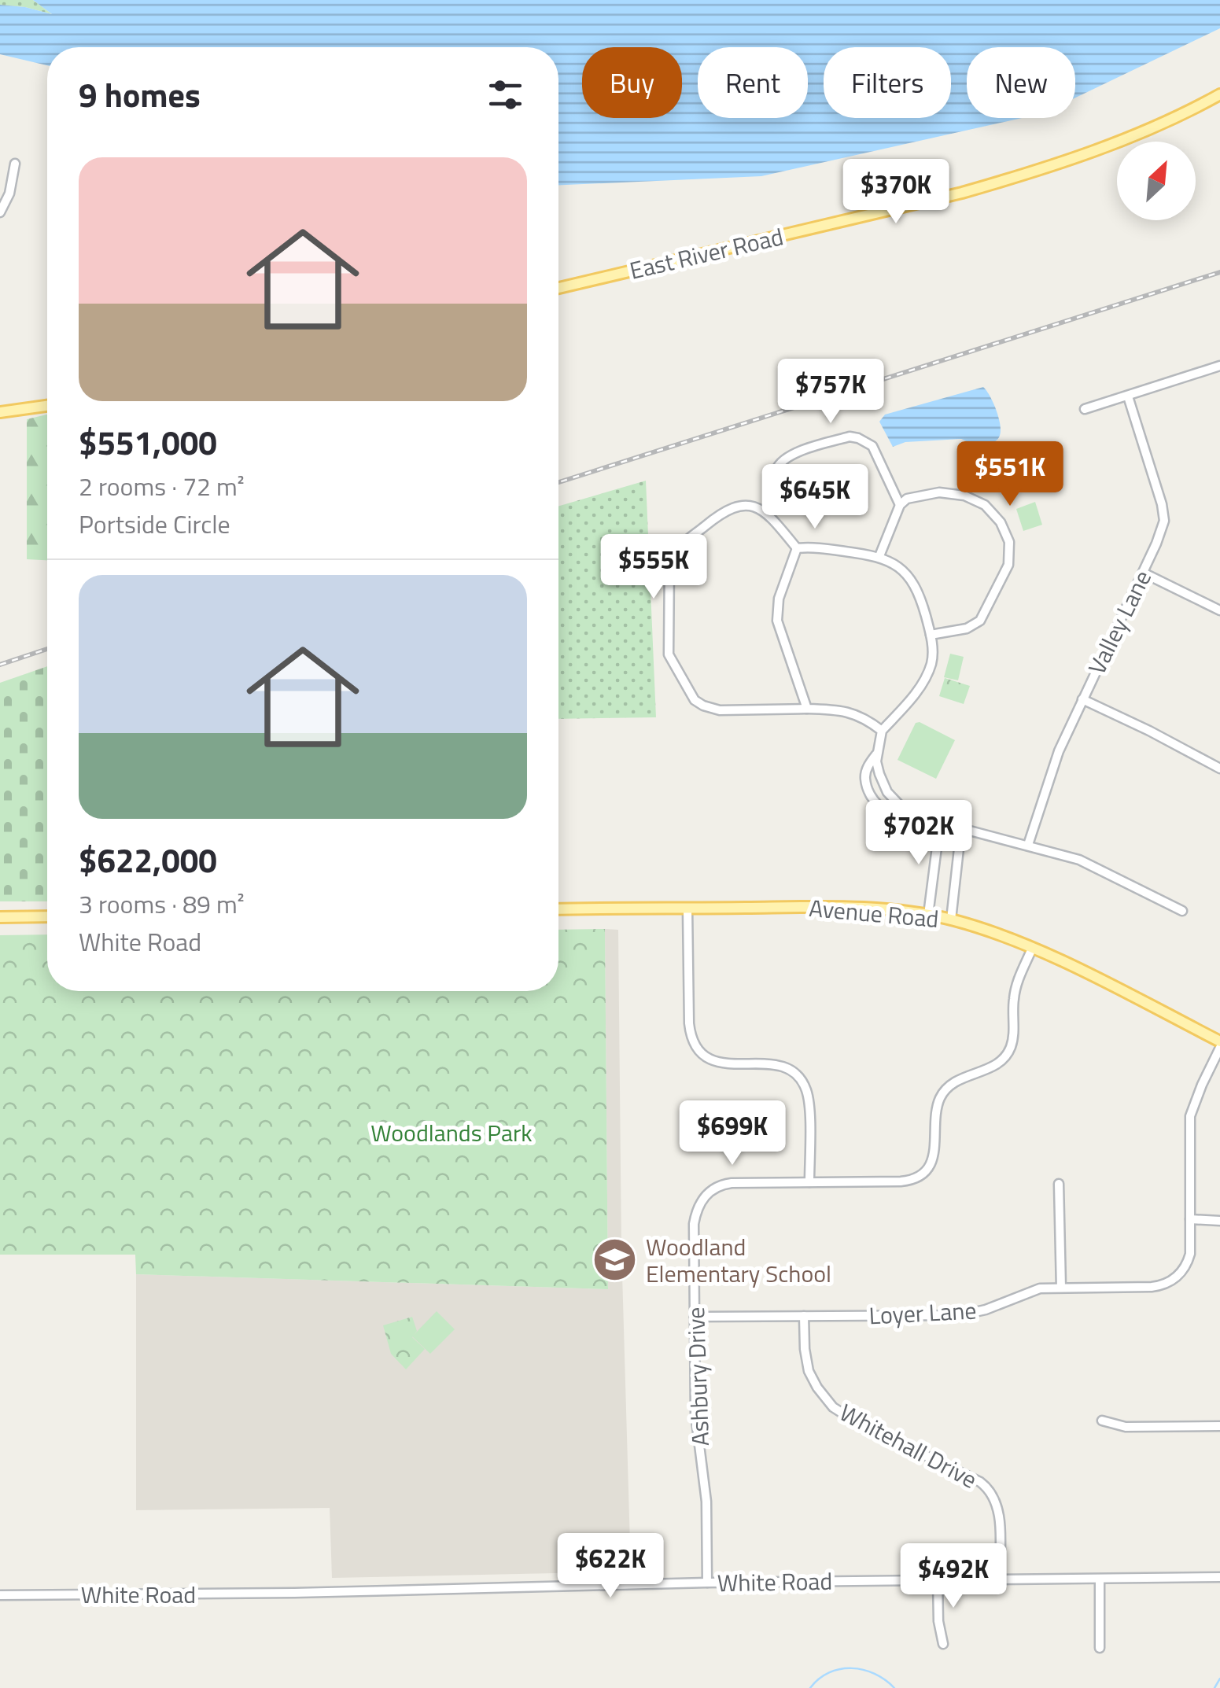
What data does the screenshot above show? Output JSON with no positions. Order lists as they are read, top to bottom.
{
  "streets": {
    "main road": ["East River Road", "Avenue Road"],
    "street": [
      "Valley Lane",
      "Loyer Lane",
      "Ashbury Drive",
      "Whitehall Drive",
      "White Road"
    ]
  },
  "crossings": [
    ["Avenue Road", "Loyer Lane"],
    ["Avenue Road", "Ashbury Drive"],
    ["Loyer Lane", "Ashbury Drive"],
    ["Loyer Lane", "Whitehall Drive"],
    ["Ashbury Drive", "White Road"],
    ["Whitehall Drive", "White Road"]
  ],
  "parks": ["Woodlands Park"],
  "places": {
    "school or university": ["Woodland Elementary School"]
  },
  "north": "top right",
  "page": {
    "chip": [
      "Buy",
      "Rent",
      "Filters",
      "New"
    ],
    "heading": "9 homes",
    "list": [
      {
        "name": "$551,000",
        "note": "2 rooms · 72 m² · Portside Circle"
      },
      {
        "name": "$622,000",
        "note": "3 rooms · 89 m² · White Road"
      }
    ],
    "price": [
      "$370K",
      "$757K",
      "$551K",
      "$645K",
      "$555K",
      "$702K",
      "$699K",
      "$622K",
      "$492K"
    ]
  }
}
